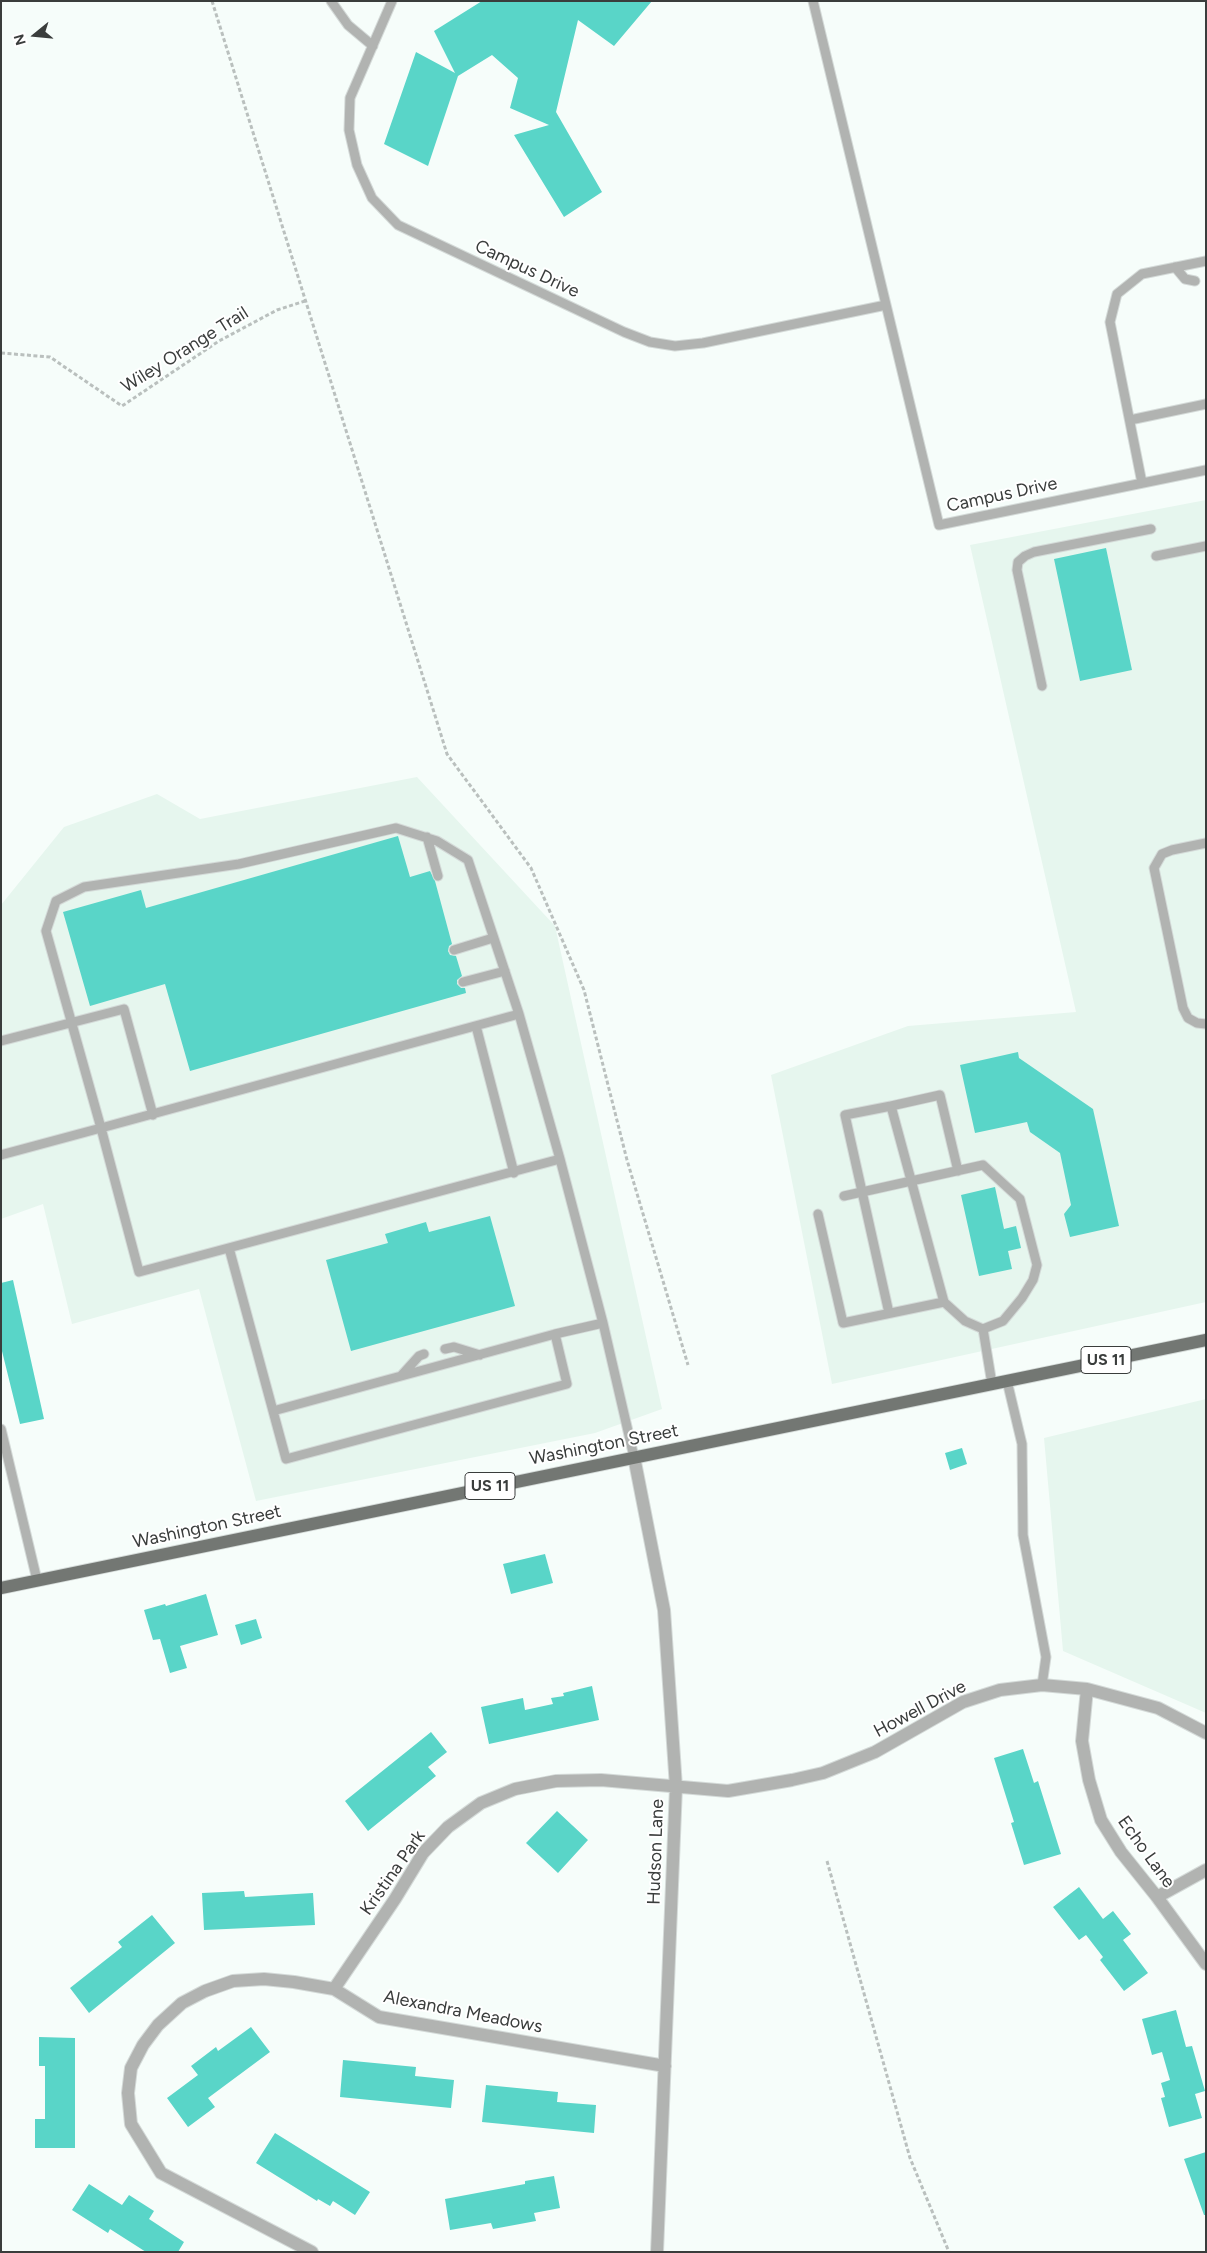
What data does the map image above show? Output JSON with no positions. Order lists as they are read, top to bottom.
{
  "streets": {
    "main road": ["US 11", "Washington Street"],
    "street": [
      "Howell Drive",
      "Hudson Lane",
      "Echo Lane",
      "Kristina Park",
      "Alexandra Meadows"
    ],
    "lane": ["Campus Drive"],
    "path": ["Wiley Orange Trail"]
  },
  "crossings": [
    ["US 11", "Washington Street"],
    ["Washington Street", "Hudson Lane"],
    ["Howell Drive", "Hudson Lane"],
    ["Howell Drive", "Echo Lane"],
    ["Howell Drive", "Kristina Park"],
    ["Hudson Lane", "Kristina Park"],
    ["Hudson Lane", "Alexandra Meadows"],
    ["Kristina Park", "Alexandra Meadows"]
  ],
  "north": "left"
}
